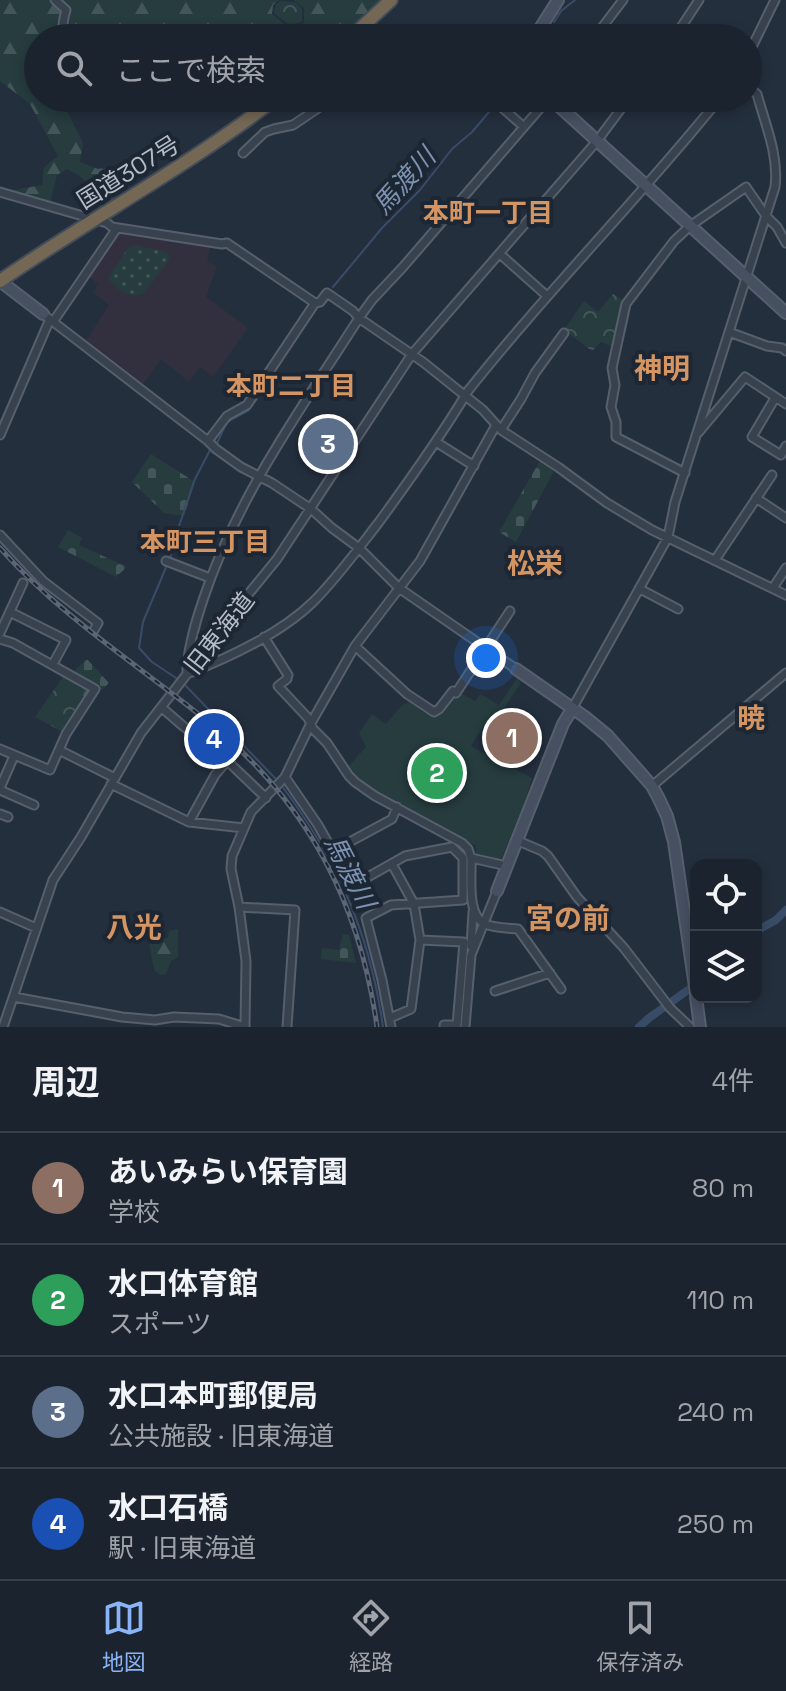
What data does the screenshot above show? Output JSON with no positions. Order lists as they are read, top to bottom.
{
  "streets": {
    "highway": ["国道307号"],
    "street": ["旧東海道"]
  },
  "districts": [
    "本町一丁目",
    "神明",
    "本町二丁目",
    "本町三丁目",
    "松栄",
    "暁",
    "宮の前",
    "八光"
  ],
  "water": ["馬渡川"],
  "page": {
    "search": "ここで検索",
    "pins": [
      "3",
      "1",
      "4",
      "2"
    ],
    "heading": ["周辺", "4件"],
    "list": [
      {
        "mark": "1",
        "name": "あいみらい保育園",
        "note": "学校",
        "value": "80 m"
      },
      {
        "mark": "2",
        "name": "水口体育館",
        "note": "スポーツ",
        "value": "110 m"
      },
      {
        "mark": "3",
        "name": "水口本町郵便局",
        "note": "公共施設 · 旧東海道",
        "value": "240 m"
      },
      {
        "mark": "4",
        "name": "水口石橋",
        "note": "駅 · 旧東海道",
        "value": "250 m"
      }
    ],
    "nav": ["地図", "経路", "保存済み"]
  }
}
